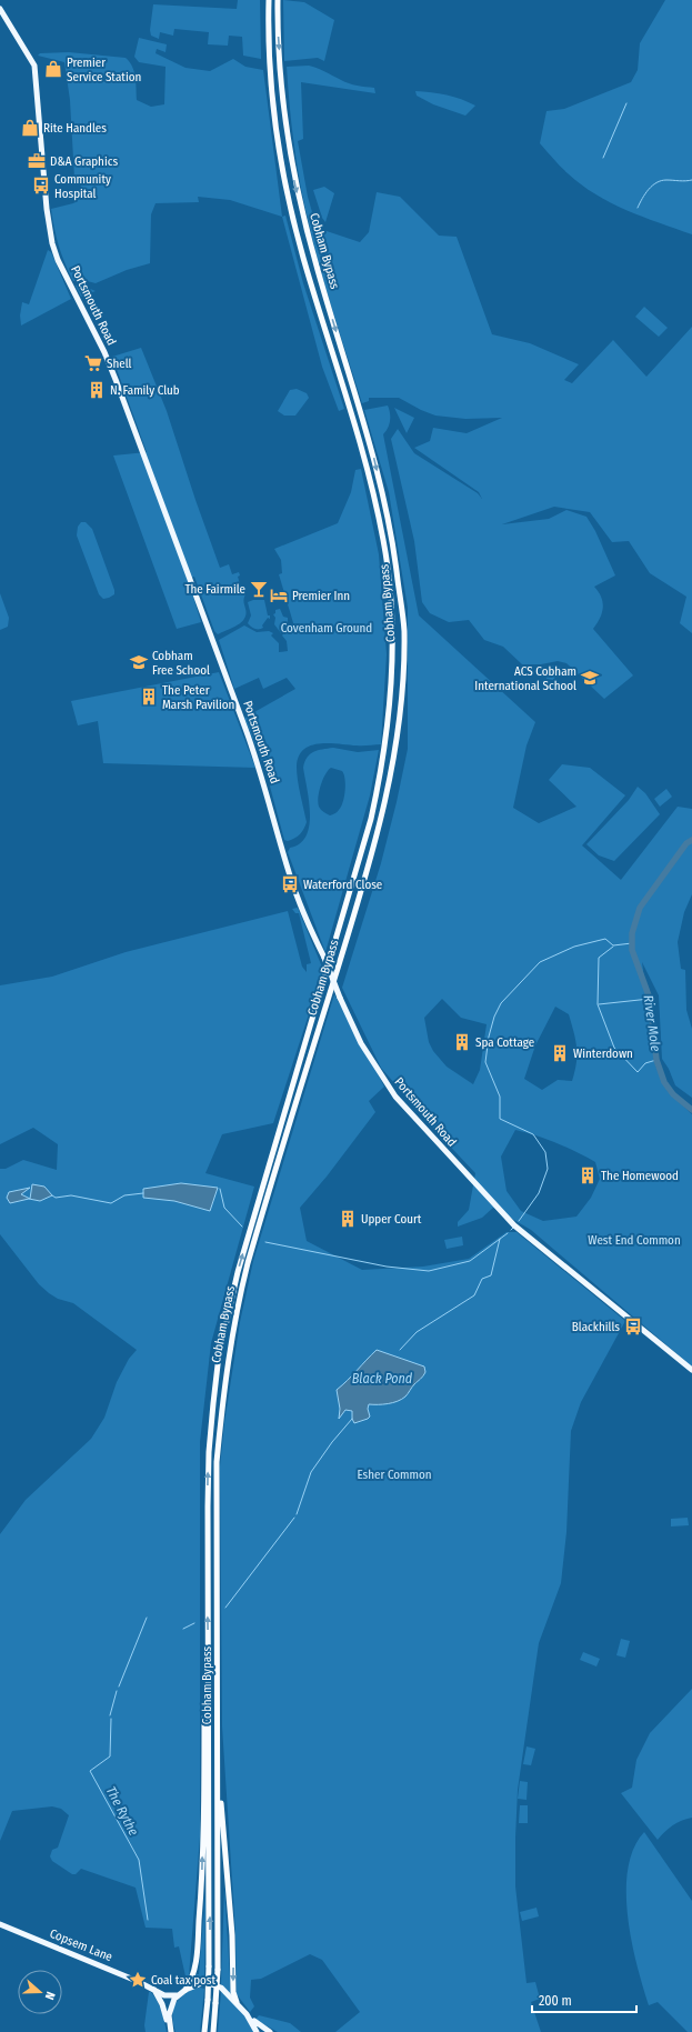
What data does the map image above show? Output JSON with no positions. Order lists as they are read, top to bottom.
{
  "streets": {
    "highway": ["Cobham Bypass"],
    "main road": ["Portsmouth Road", "Copsem Lane"]
  },
  "water": ["River Mole", "Black Pond", "The Rythe"],
  "parks": ["Covenham Ground", "West End Common", "Esher Common"],
  "places": {
    "shop": ["Premier Service Station", "Rite Handles"],
    "office": ["D&A Graphics"],
    "bus stop": ["Community Hospital", "Waterford Close", "Blackhills"],
    "supermarket": ["Shell"],
    "building": [
      "N. Family Club",
      "The Peter Marsh Pavilion",
      "Spa Cottage",
      "Winterdown",
      "The Homewood",
      "Upper Court"
    ],
    "bar": ["The Fairmile"],
    "hotel": ["Premier Inn"],
    "school or university": ["Cobham Free School", "ACS Cobham International School"],
    "place": ["Coal tax post"]
  },
  "scale_bar": "200 m",
  "north": "right"
}
